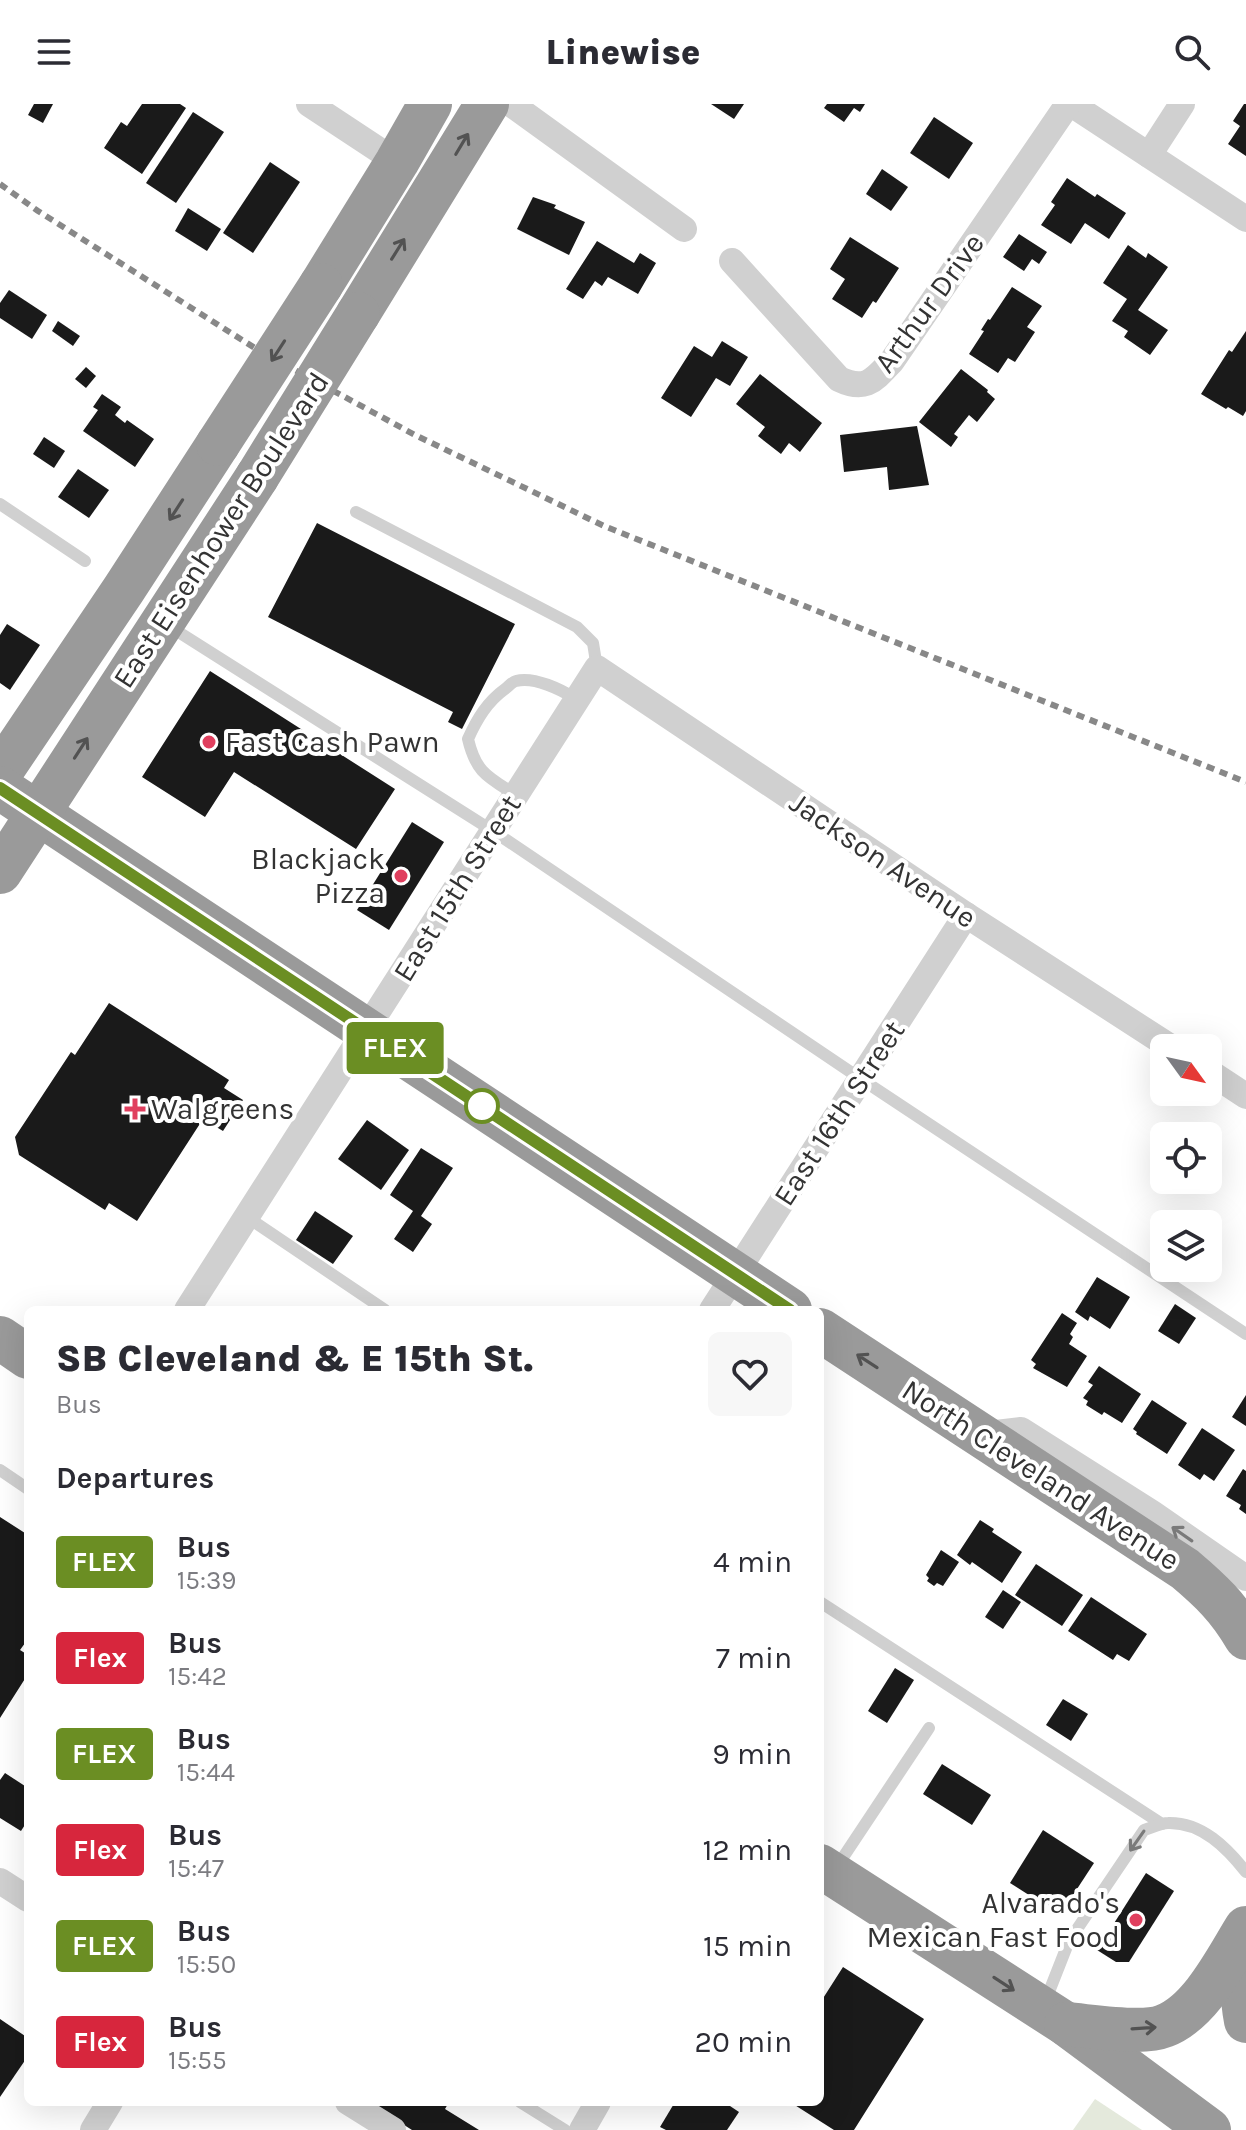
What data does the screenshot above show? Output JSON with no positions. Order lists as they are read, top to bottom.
{
  "streets": {
    "highway": ["East Eisenhower Boulevard", "North Cleveland Avenue"],
    "street": [
      "Arthur Drive",
      "Jackson Avenue",
      "East 15th Street",
      "East 16th Street"
    ]
  },
  "crossings": [
    ["Jackson Avenue", "East 15th Street"],
    ["Jackson Avenue", "East 16th Street"]
  ],
  "one_way": ["North Cleveland Avenue"],
  "places": {
    "other": ["Fast Cash Pawn", "Blackjack Pizza", "Alvarado's Mexican Fast Food"],
    "health": ["Walgreens"]
  },
  "lines": ["bus line FLEX"],
  "north": "bottom right",
  "page": {
    "header": "Linewise",
    "on_map": "FLEX",
    "heading": [
      ["SB Cleveland & E 15th St.", "Bus"],
      "Departures"
    ],
    "list": [
      {
        "mark": "FLEX",
        "name": "Bus",
        "note": "15:39",
        "value": "4 min"
      },
      {
        "mark": "Flex",
        "name": "Bus",
        "note": "15:42",
        "value": "7 min"
      },
      {
        "mark": "FLEX",
        "name": "Bus",
        "note": "15:44",
        "value": "9 min"
      },
      {
        "mark": "Flex",
        "name": "Bus",
        "note": "15:47",
        "value": "12 min"
      },
      {
        "mark": "FLEX",
        "name": "Bus",
        "note": "15:50",
        "value": "15 min"
      },
      {
        "mark": "Flex",
        "name": "Bus",
        "note": "15:55",
        "value": "20 min"
      }
    ]
  }
}
